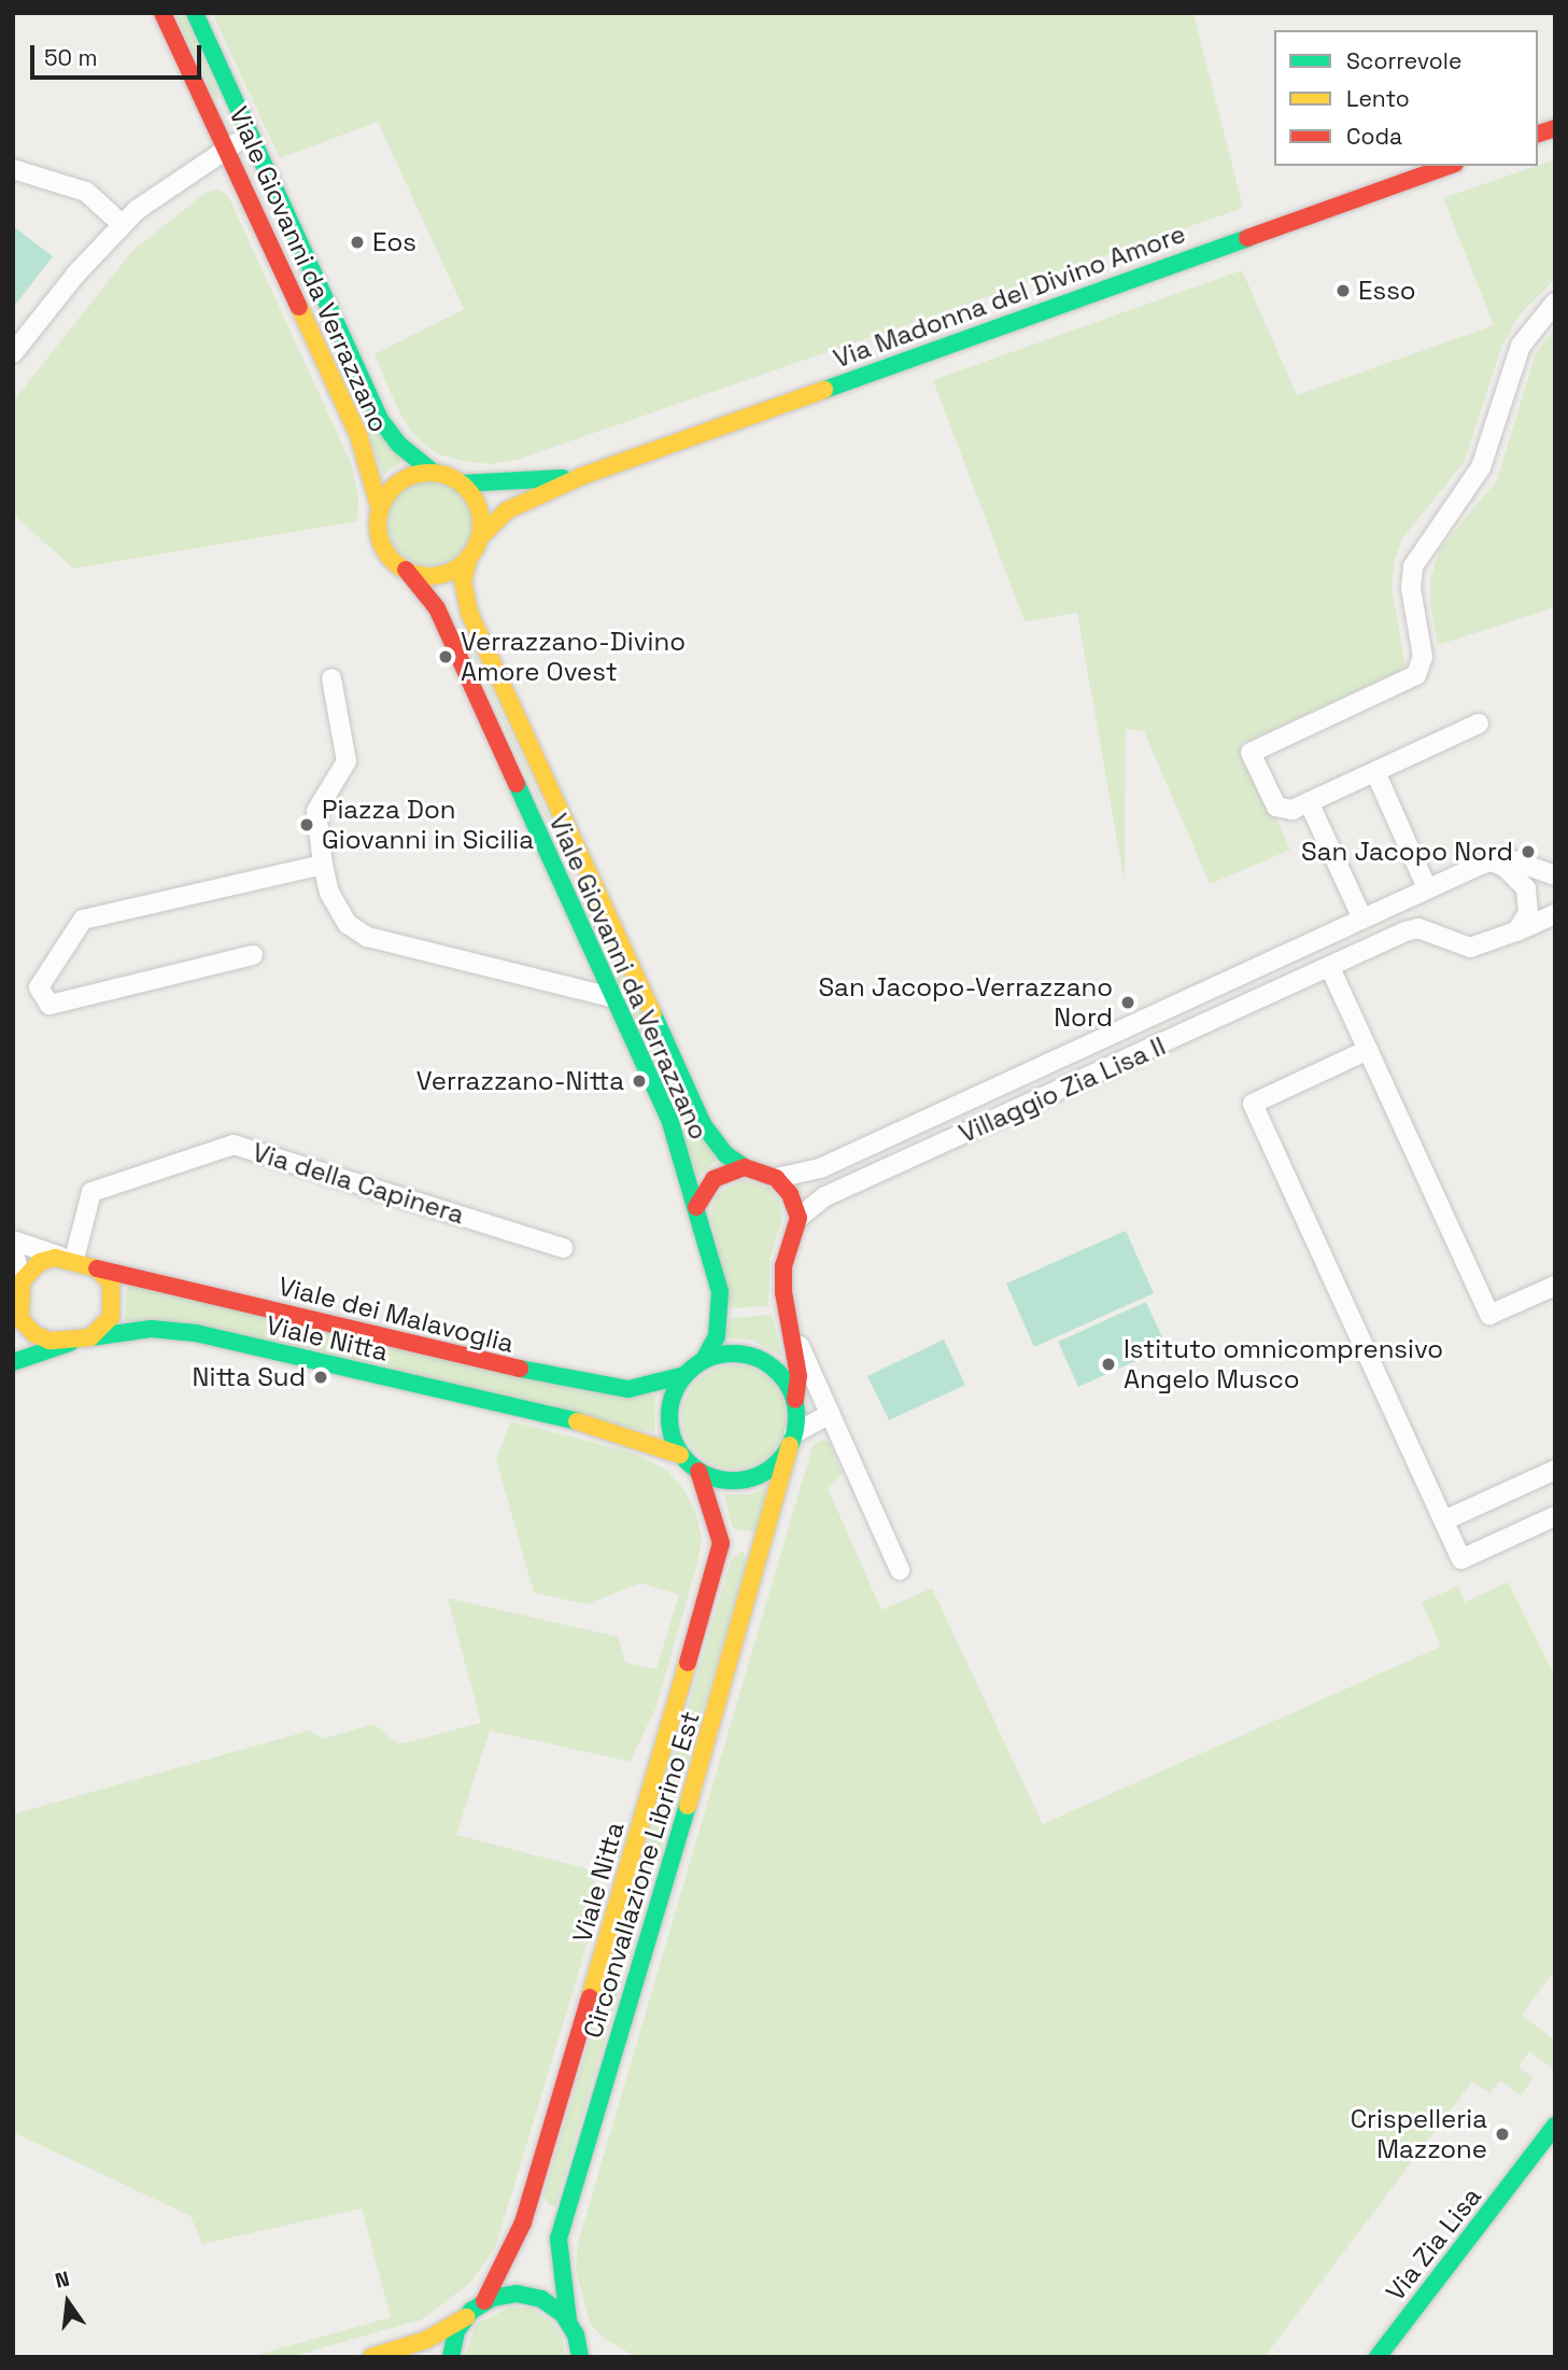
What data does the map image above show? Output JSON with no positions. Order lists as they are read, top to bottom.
{
  "streets": {
    "main road": [
      "Viale Giovanni da Verrazzano",
      "Via Madonna del Divino Amore",
      "Viale dei Malavoglia",
      "Viale Nitta",
      "Circonvallazione Librino Est",
      "Via Zia Lisa"
    ],
    "street": ["Villaggio Zia Lisa II", "Via della Capinera"]
  },
  "crossings": [
    ["Viale Giovanni da Verrazzano", "Viale dei Malavoglia"],
    ["Viale Giovanni da Verrazzano", "Viale Nitta"],
    ["Viale Giovanni da Verrazzano", "Circonvallazione Librino Est"],
    ["Via della Capinera", "Viale dei Malavoglia"],
    ["Via della Capinera", "Viale Nitta"],
    ["Viale dei Malavoglia", "Viale Nitta"],
    ["Viale dei Malavoglia", "Circonvallazione Librino Est"],
    ["Viale Nitta", "Circonvallazione Librino Est"]
  ],
  "places": [
    "Eos",
    "Esso",
    "Verrazzano-Divino Amore Ovest",
    "Piazza Don Giovanni in Sicilia",
    "San Jacopo Nord",
    "San Jacopo-Verrazzano Nord",
    "Verrazzano-Nitta",
    "Istituto omnicomprensivo Angelo Musco",
    "Nitta Sud",
    "Crispelleria Mazzone"
  ],
  "legend": ["Scorrevole", "Lento", "Coda"],
  "scale_bar": "50 m",
  "north": "top"
}
